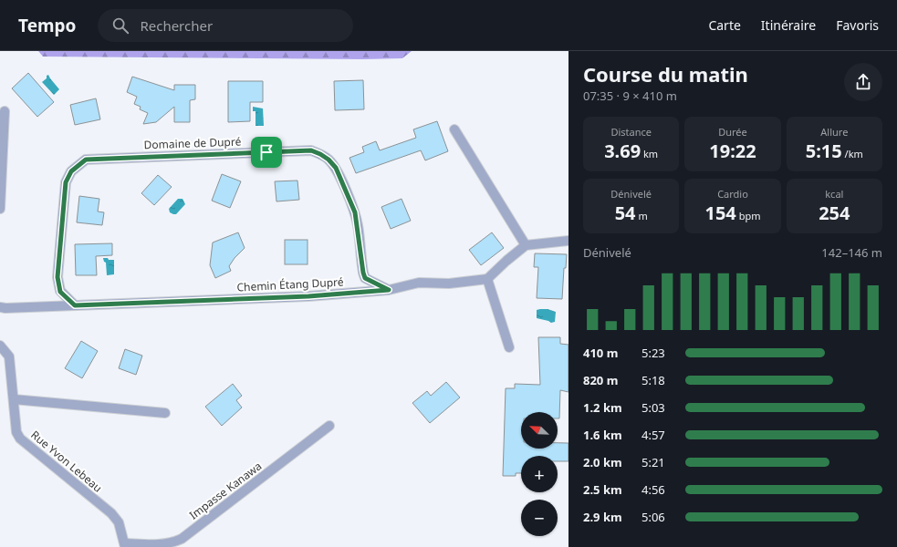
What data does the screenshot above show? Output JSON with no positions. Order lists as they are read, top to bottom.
{
  "streets": {
    "street": [
      "Domaine de Dupré",
      "Chemin Étang Dupré",
      "Rue Yvon Lebeau",
      "Impasse Kanawa"
    ]
  },
  "crossings": [
    ["Domaine de Dupré", "Chemin Étang Dupré"],
    ["Rue Yvon Lebeau", "Impasse Kanawa"]
  ],
  "north": "top left",
  "page": {
    "header": "Tempo",
    "search": "Rechercher",
    "nav": ["Carte", "Itinéraire", "Favoris"],
    "heading": ["Course du matin", "07:35 · 9 × 410 m"],
    "stats": [
      ["Distance", "3.69 km"],
      ["Durée", "19:22"],
      ["Allure", "5:15 /km"],
      ["Dénivelé", "54 m"],
      ["Cardio", "154 bpm"],
      ["kcal", "254"]
    ],
    "chart": ["Dénivelé", "142–146 m"],
    "list": [
      {
        "name": "410 m",
        "note": "5:23"
      },
      {
        "name": "820 m",
        "note": "5:18"
      },
      {
        "name": "1.2 km",
        "note": "5:03"
      },
      {
        "name": "1.6 km",
        "note": "4:57"
      },
      {
        "name": "2.0 km",
        "note": "5:21"
      },
      {
        "name": "2.5 km",
        "note": "4:56"
      },
      {
        "name": "2.9 km",
        "note": "5:06"
      }
    ],
    "map_buttons": ["+", "−"]
  }
}
